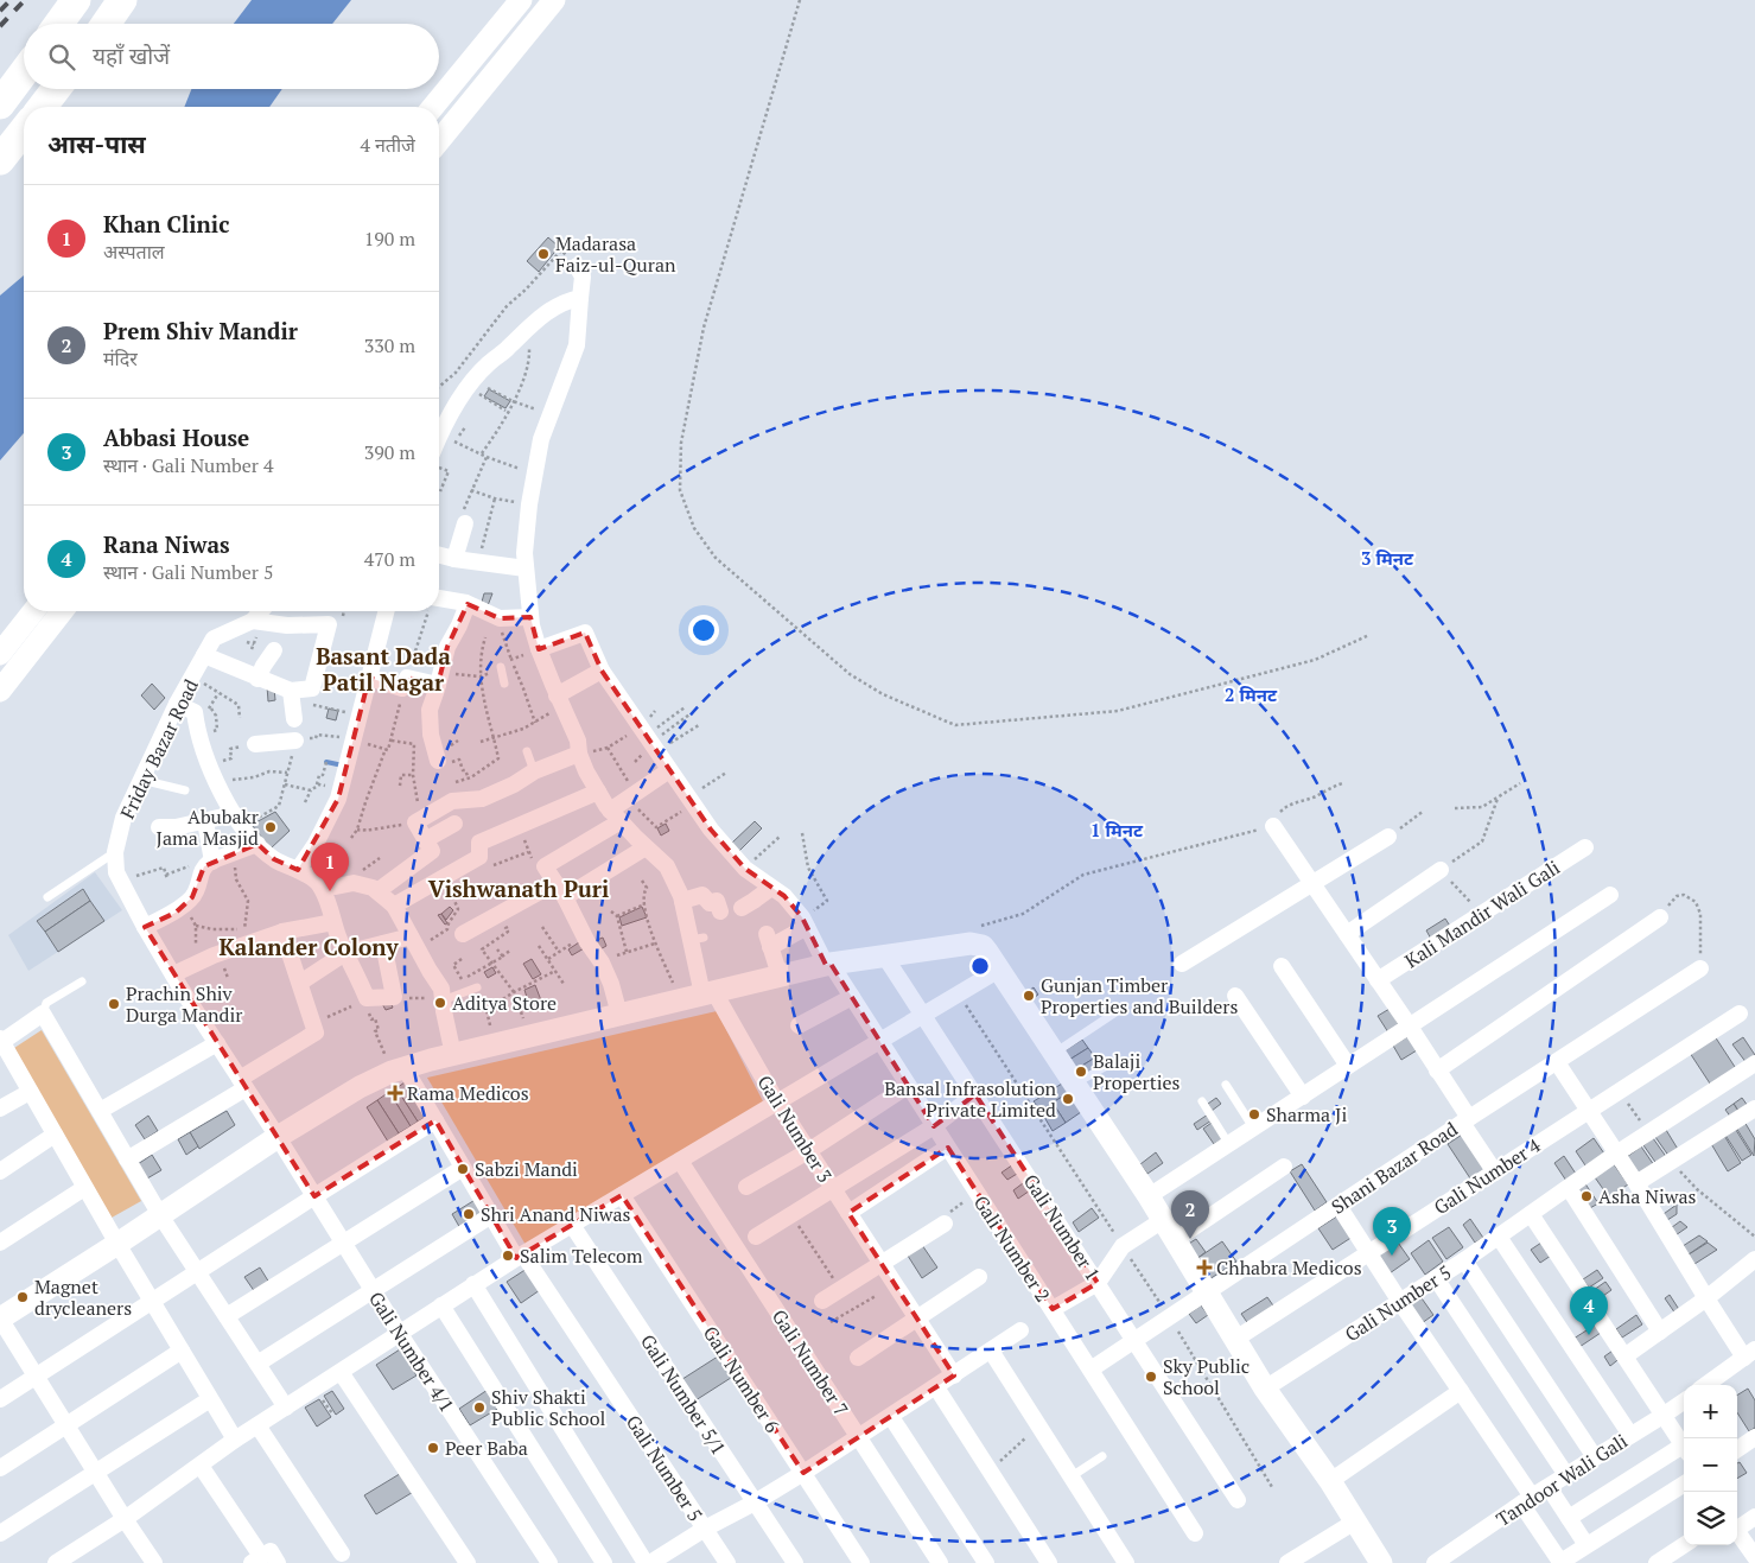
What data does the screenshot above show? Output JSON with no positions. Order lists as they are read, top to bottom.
{
  "streets": {
    "street": [
      "Friday Bazar Road",
      "Kali Mandir Wali Gali",
      "Gali Number 3",
      "Shani Bazar Road",
      "Gali Number 4",
      "Gali Number 1",
      "Gali Number 2",
      "Gali Number 5",
      "Gali Number 4/1",
      "Gali Number 7",
      "Gali Number 6",
      "Gali Number 5/1",
      "Tandoor Wali Gali"
    ]
  },
  "crossings": [
    ["Friday Bazar Road", "Gali Number 4/1"],
    ["Gali Number 3", "Gali Number 2"],
    ["Shani Bazar Road", "Gali Number 1"],
    ["Shani Bazar Road", "Gali Number 2"]
  ],
  "districts": ["Basant Dada Patil Nagar", "Vishwanath Puri", "Kalander Colony"],
  "places": {
    "other": [
      "Madarasa Faiz-ul-Quran",
      "Abubakr Jama Masjid",
      "Gunjan Timber Properties and Builders",
      "Aditya Store",
      "Prachin Shiv Durga Mandir",
      "Balaji Properties",
      "Bansal Infrasolution Private Limited",
      "Sharma Ji",
      "Sabzi Mandi",
      "Asha Niwas",
      "Shri Anand Niwas",
      "Salim Telecom",
      "Magnet drycleaners",
      "Sky Public School",
      "Shiv Shakti Public School",
      "Peer Baba"
    ],
    "health": ["Rama Medicos", "Chhabra Medicos"]
  },
  "page": {
    "search": "यहाँ खोजें",
    "heading": ["आस-पास", "4 नतीजे"],
    "list": [
      {
        "mark": "1",
        "name": "Khan Clinic",
        "note": "अस्पताल",
        "value": "190 m"
      },
      {
        "mark": "2",
        "name": "Prem Shiv Mandir",
        "note": "मंदिर",
        "value": "330 m"
      },
      {
        "mark": "3",
        "name": "Abbasi House",
        "note": "स्थान · Gali Number 4",
        "value": "390 m"
      },
      {
        "mark": "4",
        "name": "Rana Niwas",
        "note": "स्थान · Gali Number 5",
        "value": "470 m"
      }
    ],
    "pins": [
      "1",
      "2",
      "3",
      "4"
    ],
    "map_buttons": ["+", "−"]
  },
  "rings": ["3 मिनट", "2 मिनट", "1 मिनट"]
}
